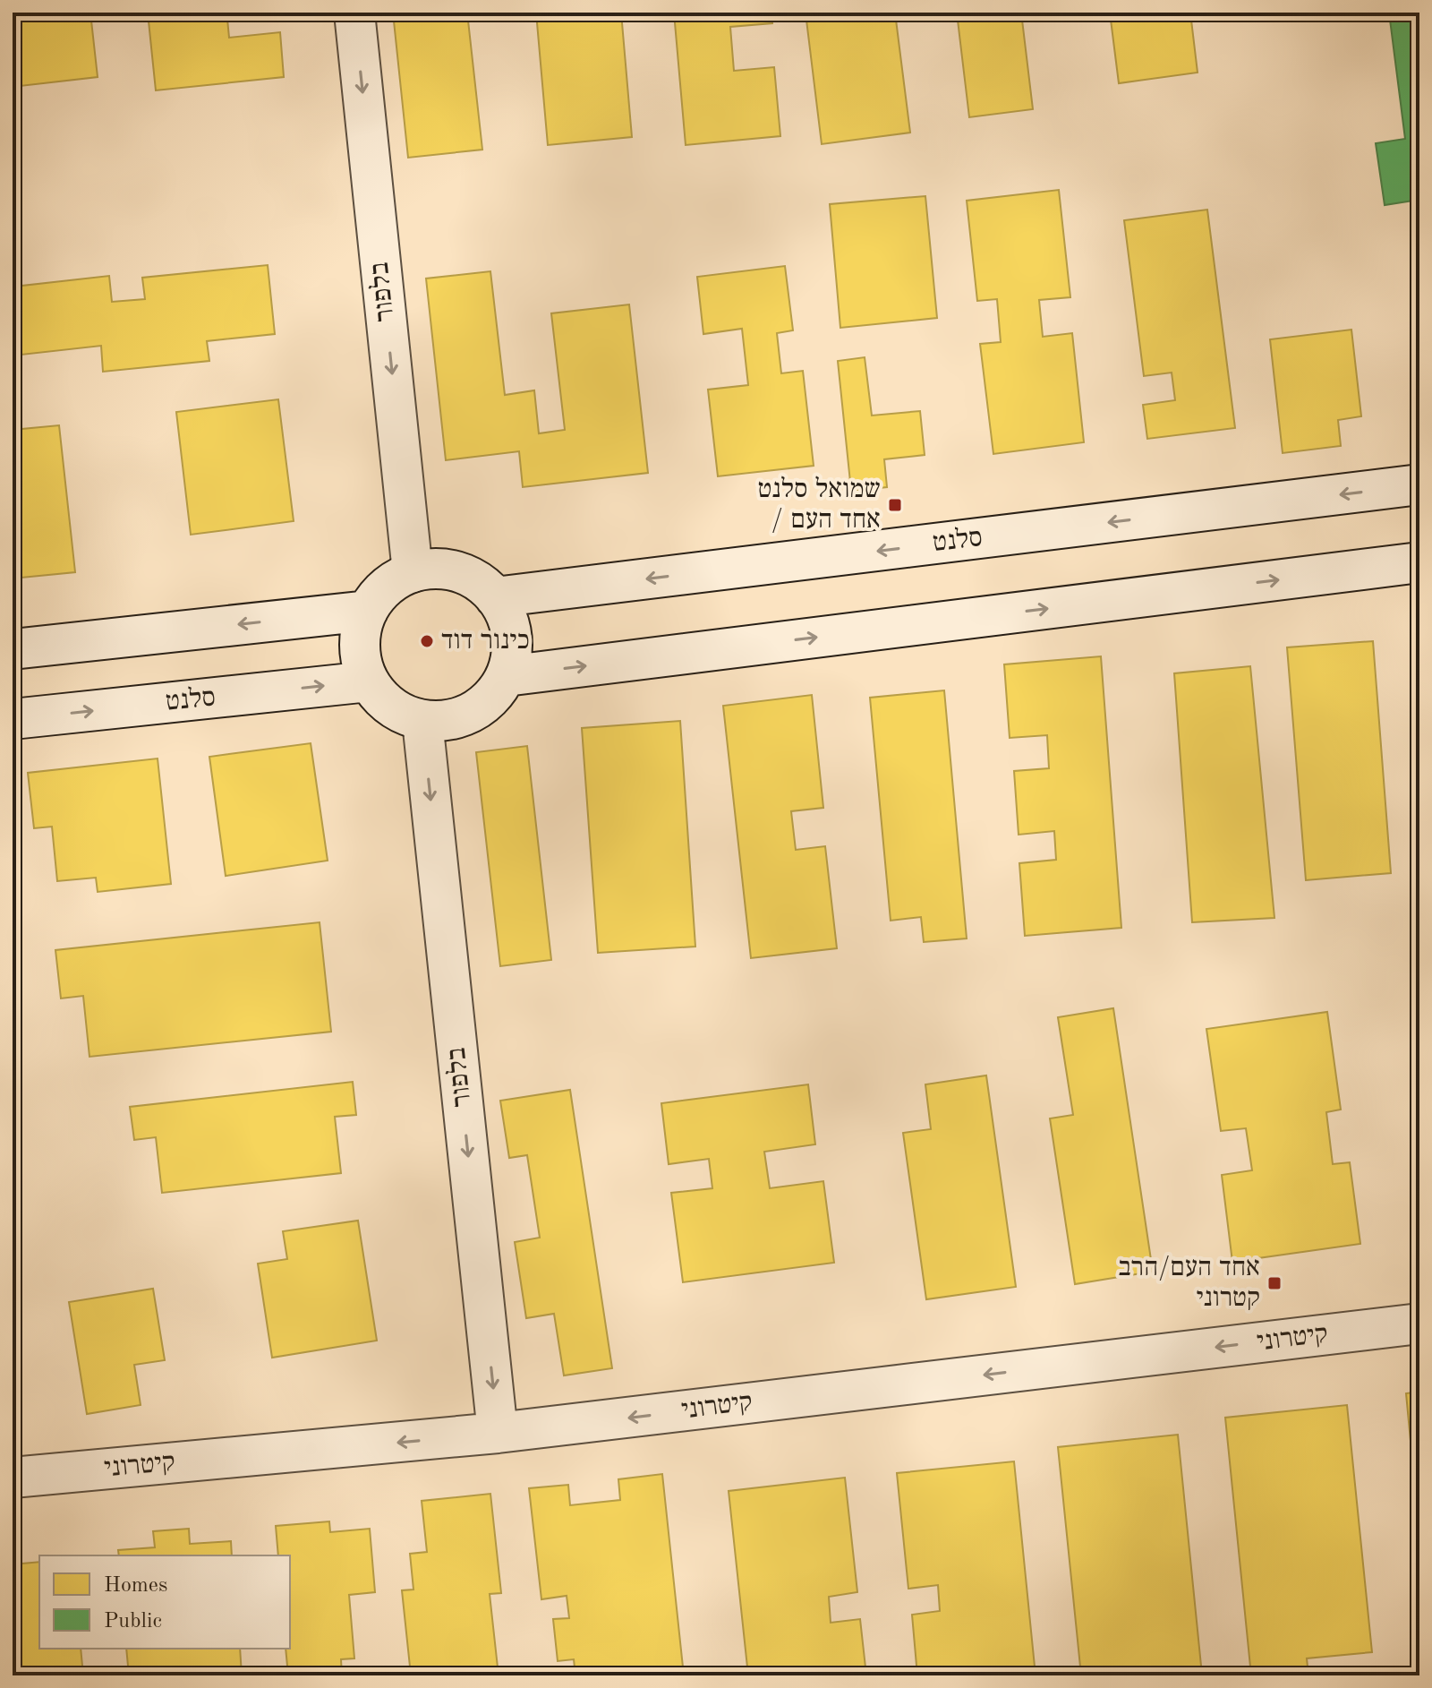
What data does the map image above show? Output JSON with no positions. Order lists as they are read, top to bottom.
{
  "streets": {
    "street": ["בלפור", "סלנט", "קיטרוני"]
  },
  "crossings": [
    ["בלפור", "סלנט"],
    ["בלפור", "קיטרוני"]
  ],
  "one_way": ["בלפור", "קיטרוני"],
  "places": {
    "transit": ["שמואל סלנט / אחד העם", "אחד העם/הרב קטרוני"],
    "other": ["כינור דוד"]
  },
  "legend": ["Homes", "Public"]
}
